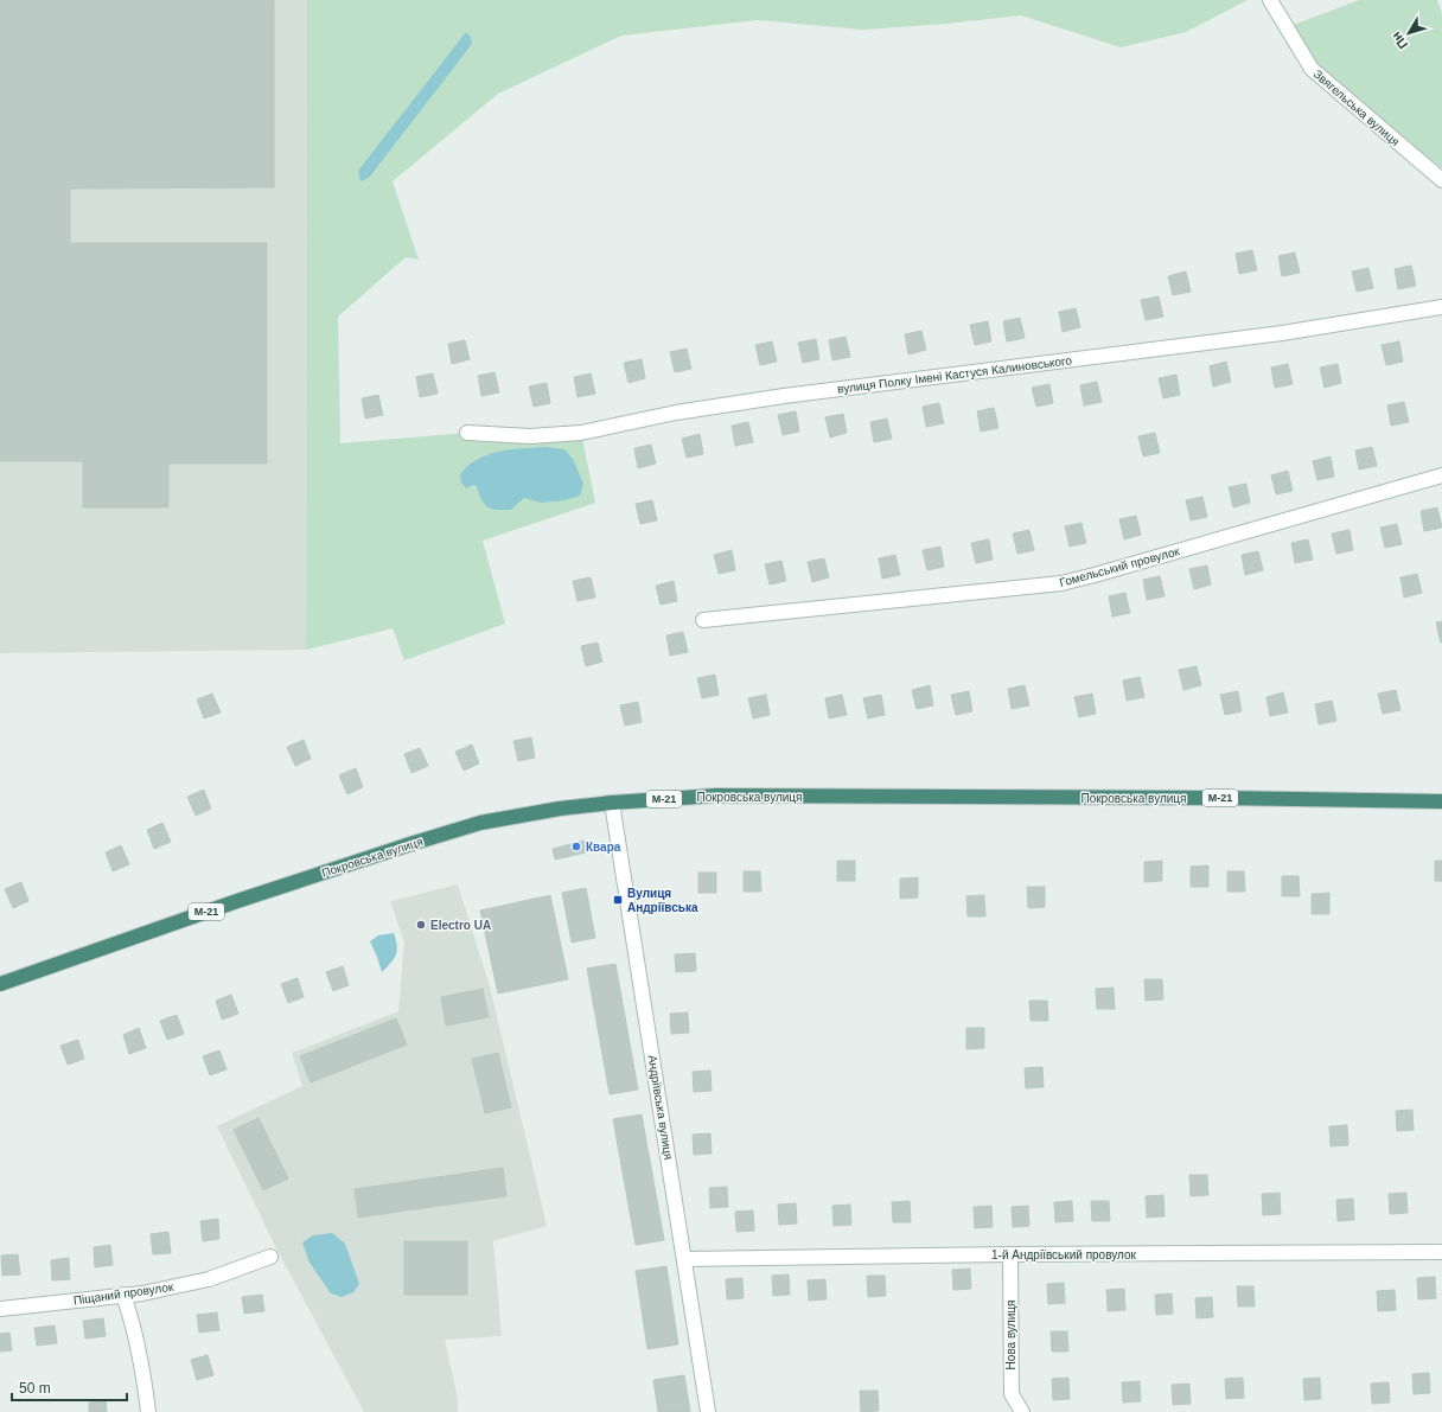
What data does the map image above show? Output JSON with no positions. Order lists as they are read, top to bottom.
{
  "streets": {
    "highway": ["Покровська вулиця", "М-21"],
    "street": [
      "Звягельська вулиця",
      "вулиця Полку Імені Кастуся Калиновського",
      "Гомельський провулок",
      "Андріївська вулиця",
      "1-й Андріївський провулок",
      "Піщаний провулок",
      "Нова вулиця"
    ]
  },
  "crossings": [
    ["Покровська вулиця", "Андріївська вулиця"],
    ["Андріївська вулиця", "1-й Андріївський провулок"],
    ["1-й Андріївський провулок", "Нова вулиця"]
  ],
  "places": {
    "other": ["Квара", "Electro UA"],
    "transit": ["Вулиця Андріївська"]
  },
  "scale_bar": "50 m",
  "north": "bottom left"
}
